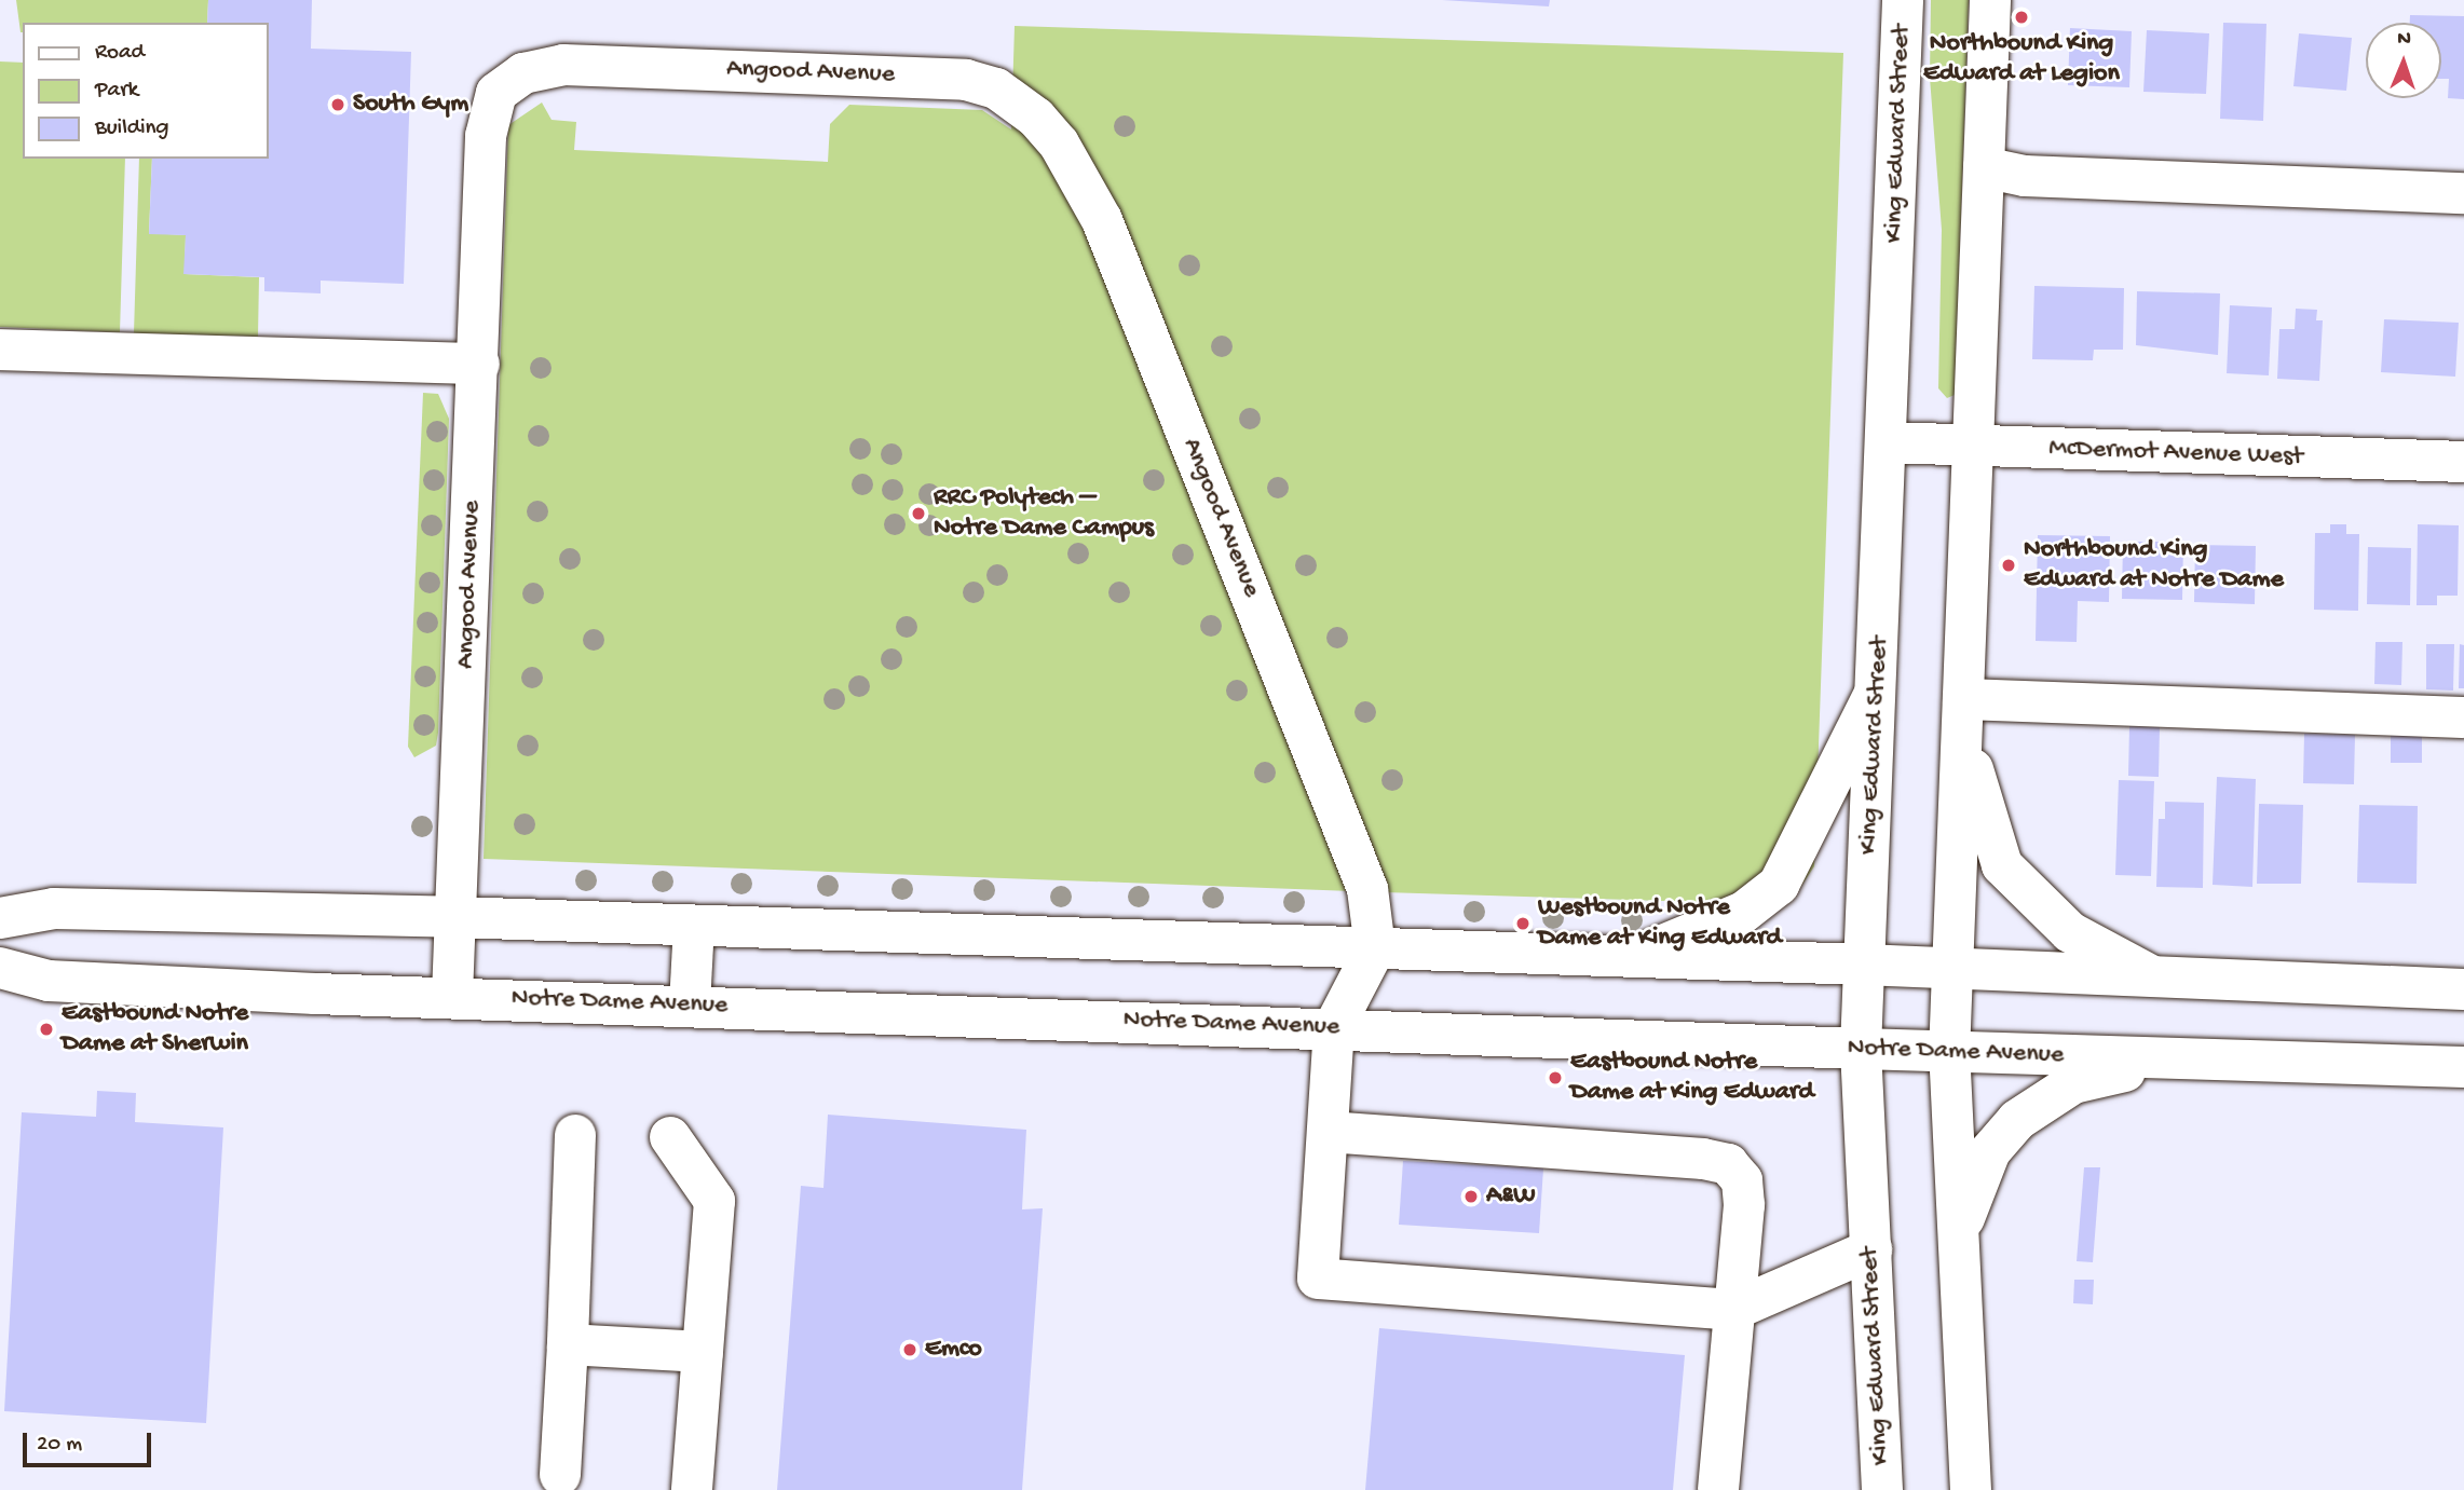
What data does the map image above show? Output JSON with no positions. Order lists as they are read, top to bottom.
{
  "streets": {
    "street": [
      "Angood Avenue",
      "King Edward Street",
      "McDermot Avenue West",
      "Notre Dame Avenue"
    ]
  },
  "crossings": [
    ["Angood Avenue", "Notre Dame Avenue"],
    ["King Edward Street", "McDermot Avenue West"],
    ["King Edward Street", "Notre Dame Avenue"]
  ],
  "places": [
    "Northbound King Edward at Legion",
    "South Gym",
    "RRC Polytech – Notre Dame Campus",
    "Northbound King Edward at Notre Dame",
    "Westbound Notre Dame at King Edward",
    "Eastbound Notre Dame at Sherwin",
    "Eastbound Notre Dame at King Edward",
    "A&W",
    "Emco"
  ],
  "legend": ["Road", "Park", "Building"],
  "scale_bar": "20 m",
  "north": "top"
}
